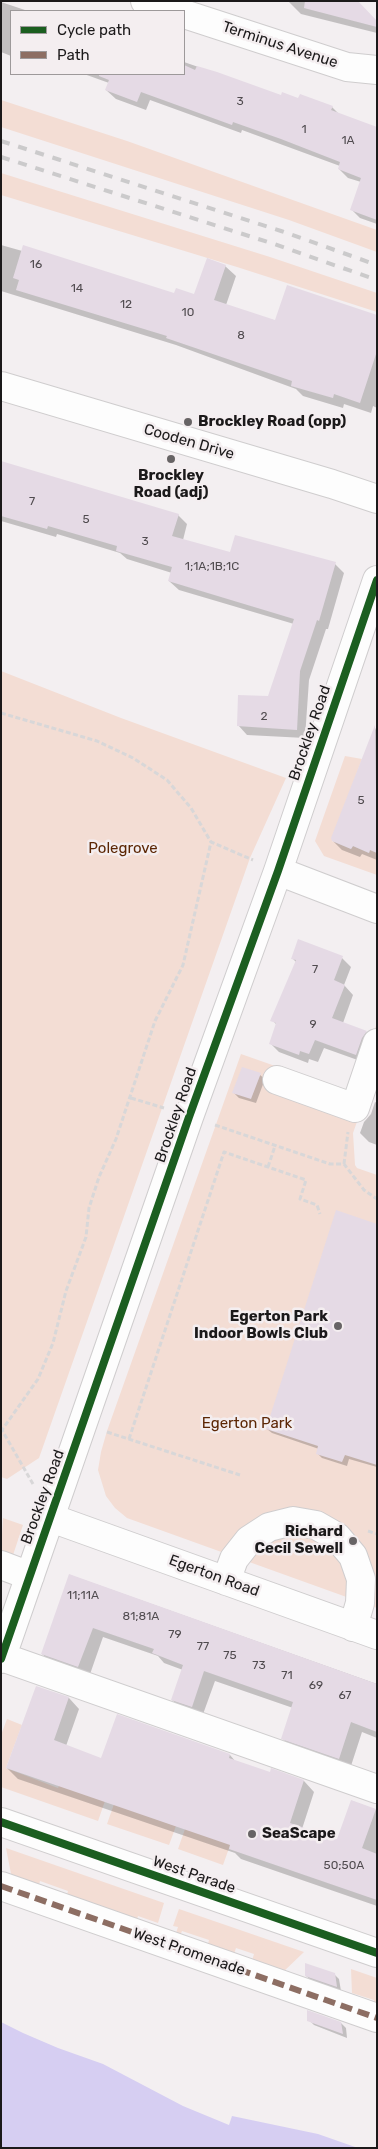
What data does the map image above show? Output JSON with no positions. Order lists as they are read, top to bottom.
{
  "streets": {
    "street": [
      "Terminus Avenue",
      "Cooden Drive",
      "Brockley Road",
      "Egerton Road",
      "West Parade",
      "West Promenade"
    ]
  },
  "crossings": [
    ["Brockley Road", "Egerton Road"]
  ],
  "parks": ["Polegrove", "Egerton Park"],
  "places": [
    "Brockley Road (opp)",
    "Brockley Road (adj)",
    "Egerton Park Indoor Bowls Club",
    "Richard Cecil Sewell",
    "SeaScape"
  ],
  "house_numbers": [
    "3",
    "1",
    "1A",
    "16",
    "14",
    "12",
    "10",
    "8",
    "7",
    "5",
    "3",
    "1;1A;1B;1C",
    "2",
    "5",
    "7",
    "9",
    "11;11A",
    "81;81A",
    "79",
    "77",
    "75",
    "73",
    "71",
    "69",
    "67",
    "50;50A"
  ],
  "legend": ["Cycle path", "Path"]
}
